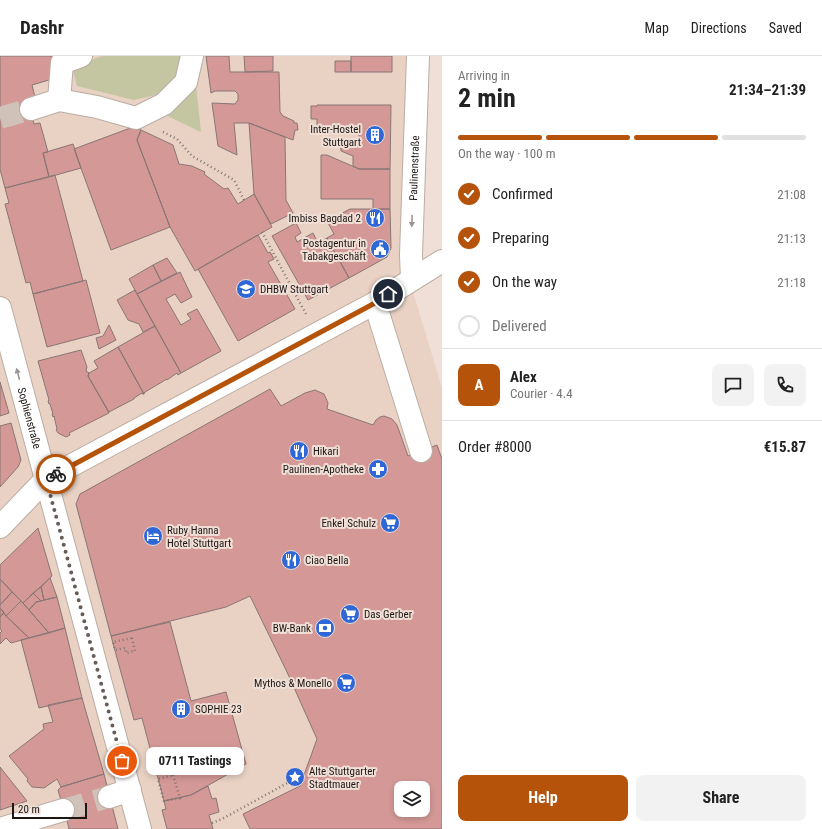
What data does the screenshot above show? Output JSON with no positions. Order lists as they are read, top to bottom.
{
  "streets": {
    "street": ["Paulinenstraße", "Sophienstraße"]
  },
  "one_way": ["Paulinenstraße"],
  "places": {
    "building": ["Inter-Hostel Stuttgart", "SOPHIE 23"],
    "restaurant": ["Imbiss Bagdad 2", "Hikari", "Ciao Bella"],
    "public building": ["Postagentur in Tabakgeschäft"],
    "school or university": ["DHBW Stuttgart"],
    "pharmacy": ["Paulinen-Apotheke"],
    "supermarket": ["Enkel Schulz", "Das Gerber", "Mythos & Monello"],
    "hotel": ["Ruby Hanna Hotel Stuttgart"],
    "bank": ["BW-Bank"],
    "other": ["0711 Tastings"],
    "place": ["Alte Stuttgarter Stadtmauer"]
  },
  "scale_bar": "20 m",
  "page": {
    "header": "Dashr",
    "nav": ["Map", "Directions", "Saved"],
    "heading": ["2 min", "Arriving in", "21:34–21:39"],
    "panel": [
      "Alex",
      "Courier · 4.4",
      "Order #8000",
      "€15.87"
    ],
    "bar": "On the way · 100 m",
    "list": [
      ["Confirmed", "21:08"],
      ["Preparing", "21:13"],
      ["On the way", "21:18"],
      "Delivered"
    ],
    "round": "A",
    "bubble": "0711 Tastings",
    "buttons": ["Help", "Share"],
    "scale": "20 m"
  }
}
